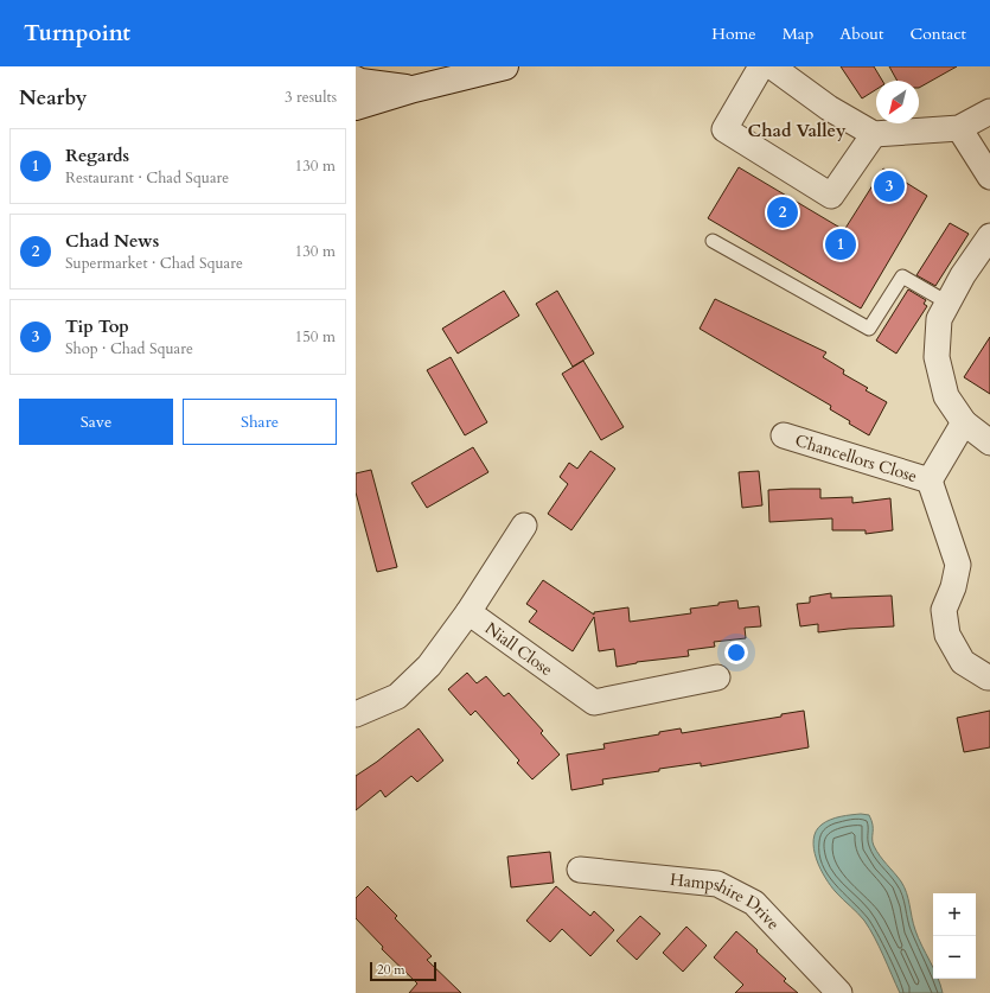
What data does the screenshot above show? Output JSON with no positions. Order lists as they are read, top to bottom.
{
  "streets": {
    "street": ["Chancellors Close", "Niall Close", "Hampshire Drive"]
  },
  "districts": ["Chad Valley"],
  "scale_bar": "20 m",
  "north": "bottom left",
  "page": {
    "header": "Turnpoint",
    "nav": [
      "Home",
      "Map",
      "About",
      "Contact"
    ],
    "heading": ["Nearby", "3 results"],
    "list": [
      {
        "mark": "1",
        "name": "Regards",
        "note": "Restaurant · Chad Square",
        "value": "130 m"
      },
      {
        "mark": "2",
        "name": "Chad News",
        "note": "Supermarket · Chad Square",
        "value": "130 m"
      },
      {
        "mark": "3",
        "name": "Tip Top",
        "note": "Shop · Chad Square",
        "value": "150 m"
      }
    ],
    "pins": ["3", "2", "1"],
    "buttons": ["Save", "Share"],
    "map_buttons": ["+", "−"],
    "scale": "20 m"
  }
}
